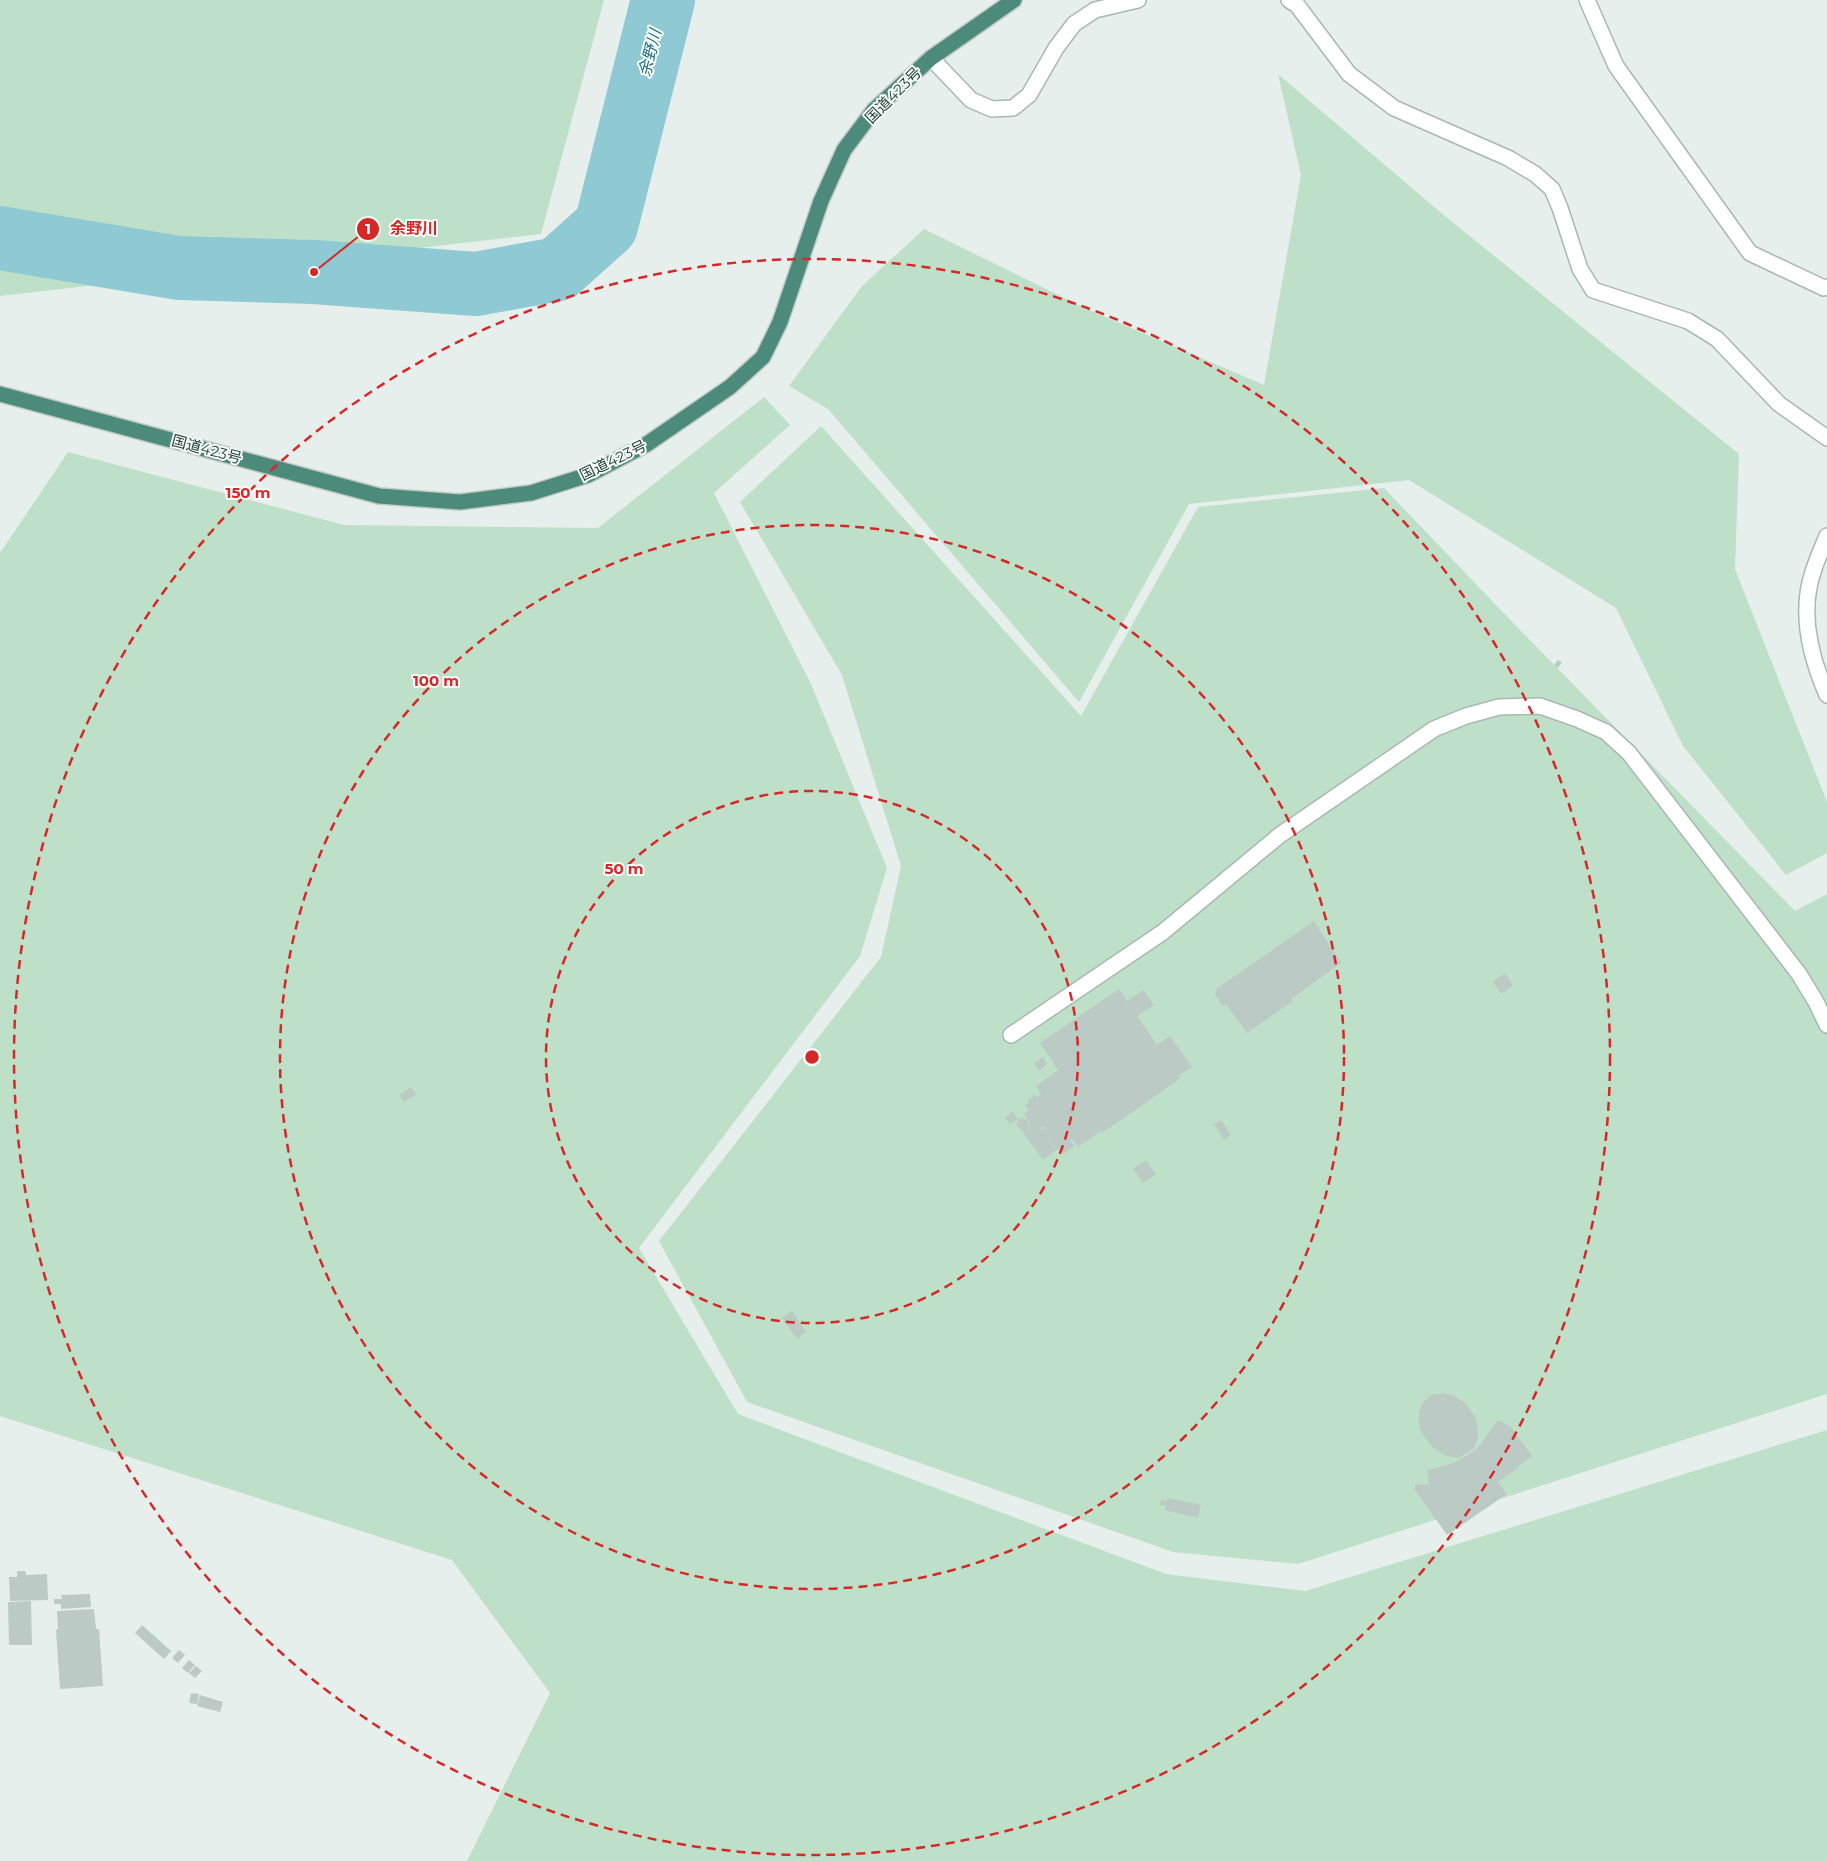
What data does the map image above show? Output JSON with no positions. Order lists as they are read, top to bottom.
{
  "streets": {
    "highway": ["国道423号"]
  },
  "water": ["余野川"],
  "places": ["余野川"],
  "rings": ["150 m", "100 m", "50 m"]
}
